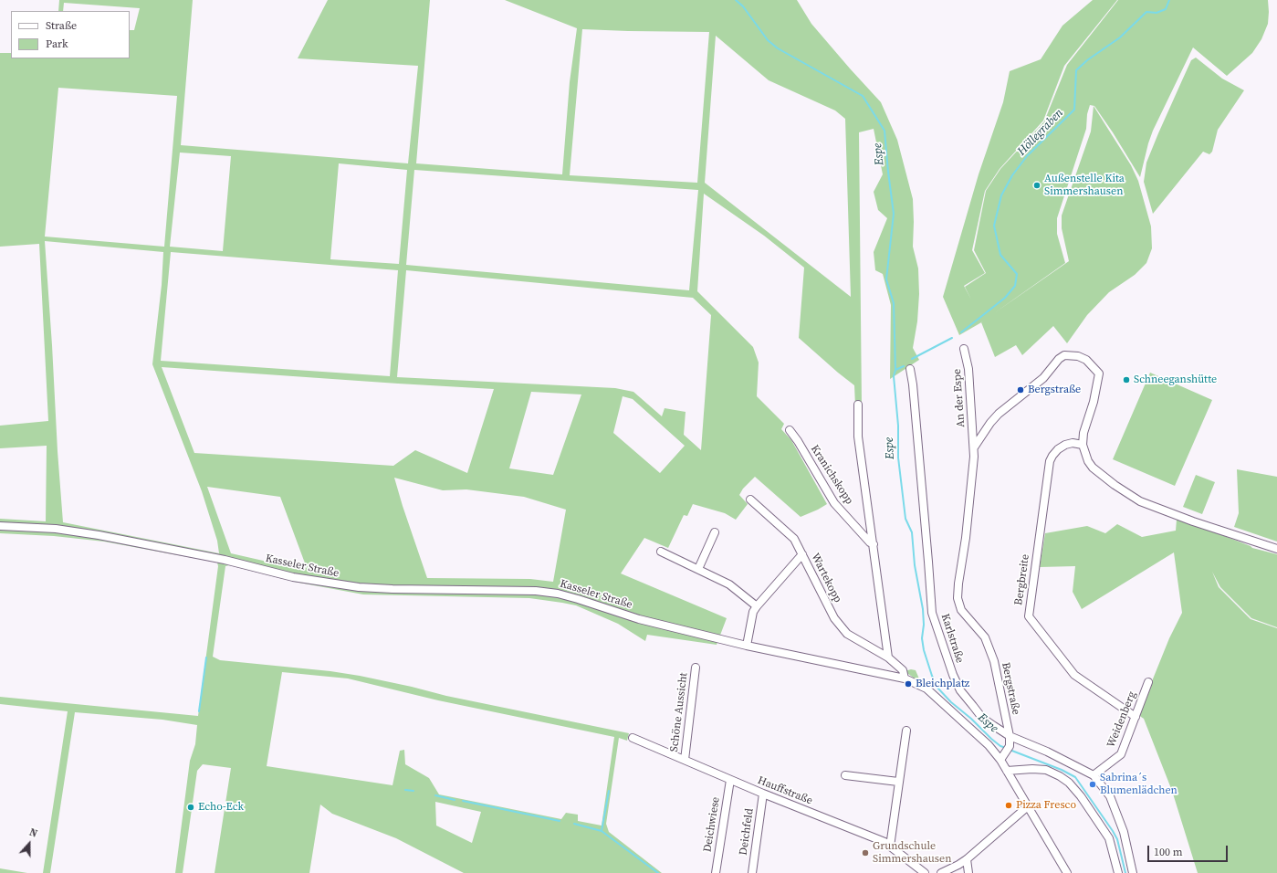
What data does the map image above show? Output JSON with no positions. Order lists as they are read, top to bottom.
{
  "streets": {
    "street": [
      "An der Espe",
      "Kranichskopp",
      "Kasseler Straße",
      "Wartekopp",
      "Bergbreite",
      "Karlstraße",
      "Bergstraße",
      "Schöne Aussicht",
      "Weidenberg",
      "Hauffstraße",
      "Deichwiese",
      "Deichfeld"
    ]
  },
  "crossings": [
    ["An der Espe", "Bergstraße"],
    ["Kasseler Straße", "Bergstraße"],
    ["Bergbreite", "Bergstraße"],
    ["Bergbreite", "Weidenberg"],
    ["Karlstraße", "Bergstraße"],
    ["Karlstraße", "Weidenberg"],
    ["Schöne Aussicht", "Hauffstraße"],
    ["Hauffstraße", "Deichwiese"],
    ["Hauffstraße", "Deichfeld"]
  ],
  "water": ["Höllegraben", "Espe"],
  "places": [
    "Außenstelle Kita Simmershausen",
    "Schneeganshütte",
    "Bergstraße",
    "Bleichplatz",
    "Sabrina´s Blumenlädchen",
    "Pizza Fresco",
    "Echo-Eck",
    "Grundschule Simmershausen"
  ],
  "legend": ["Straße", "Park"],
  "scale_bar": "100 m",
  "north": "top"
}
